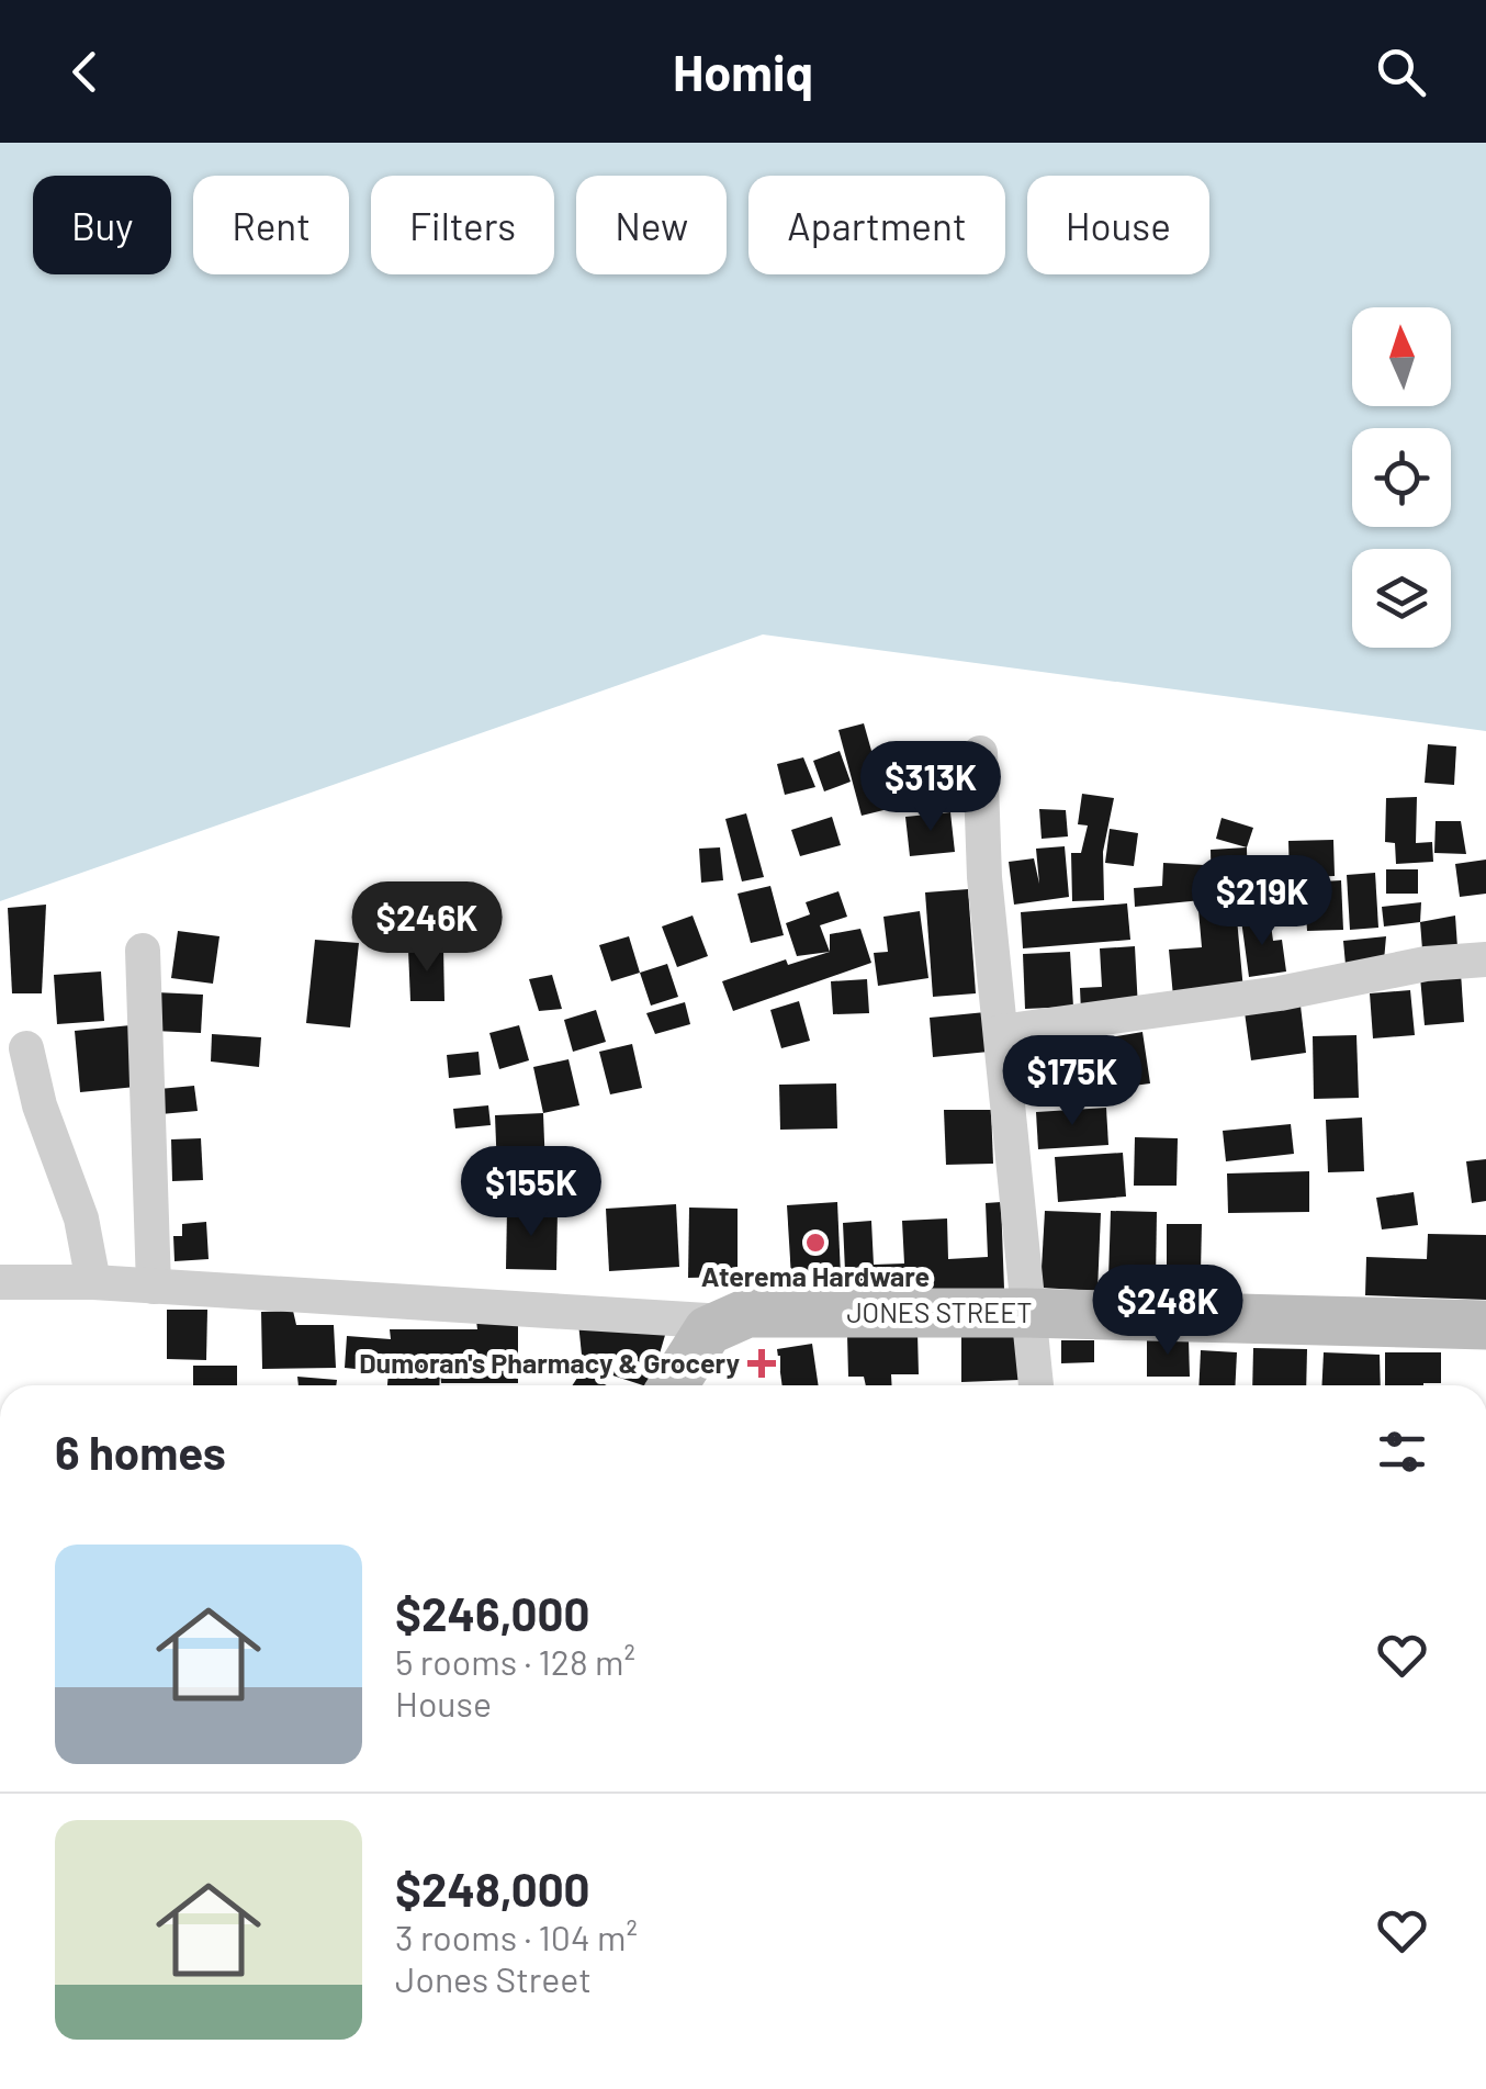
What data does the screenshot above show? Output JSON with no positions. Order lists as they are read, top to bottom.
{
  "streets": {
    "main road": ["JONES STREET"]
  },
  "places": {
    "other": ["Aterema Hardware"],
    "health": ["Dumoran's Pharmacy & Grocery"]
  },
  "north": "top",
  "page": {
    "header": "Homiq",
    "chip": [
      "Buy",
      "Rent",
      "Filters",
      "New",
      "Apartment",
      "House"
    ],
    "price": [
      "$313K",
      "$219K",
      "$246K",
      "$175K",
      "$155K",
      "$248K"
    ],
    "heading": "6 homes",
    "list": [
      {
        "name": "$246,000",
        "note": "5 rooms · 128 m² · House"
      },
      {
        "name": "$248,000",
        "note": "3 rooms · 104 m² · Jones Street"
      }
    ]
  }
}
